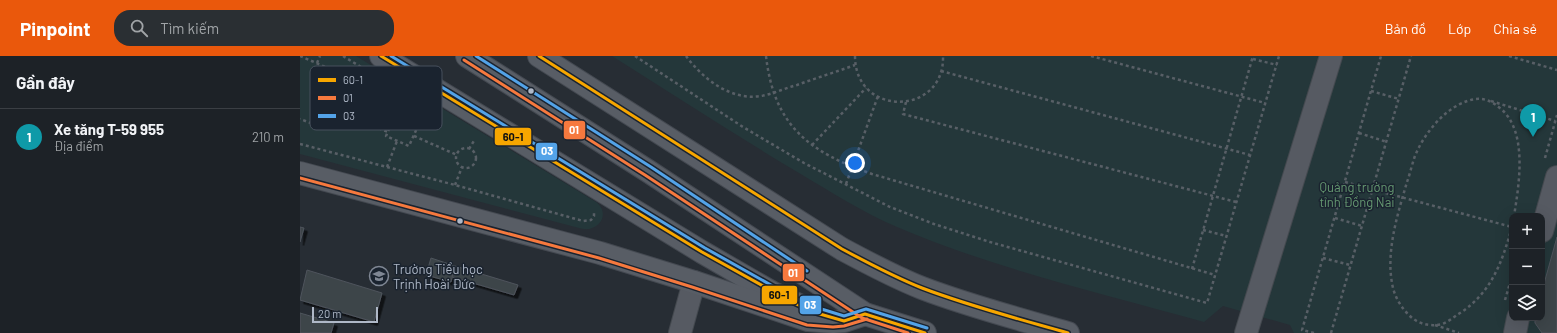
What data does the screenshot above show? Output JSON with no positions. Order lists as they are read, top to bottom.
{
  "parks": ["Quảng trường tỉnh Đồng Nai"],
  "places": {
    "school or university": ["Trường Tiểu học Trịnh Hoài Đức"]
  },
  "lines": ["transit line 60-1", "transit line 03", "transit line 01"],
  "legend": ["60-1", "01", "03"],
  "scale_bar": "20 m",
  "page": {
    "header": "Pinpoint",
    "search": "Tìm kiếm",
    "nav": ["Bản đồ", "Lớp", "Chia sẻ"],
    "heading": "Gần đây",
    "pins": "1",
    "list": [
      {
        "mark": "1",
        "name": "Xe tăng T-59 955",
        "note": "Địa điểm",
        "value": "210 m"
      }
    ],
    "map_buttons": ["+", "−"],
    "scale": "20 m"
  }
}
